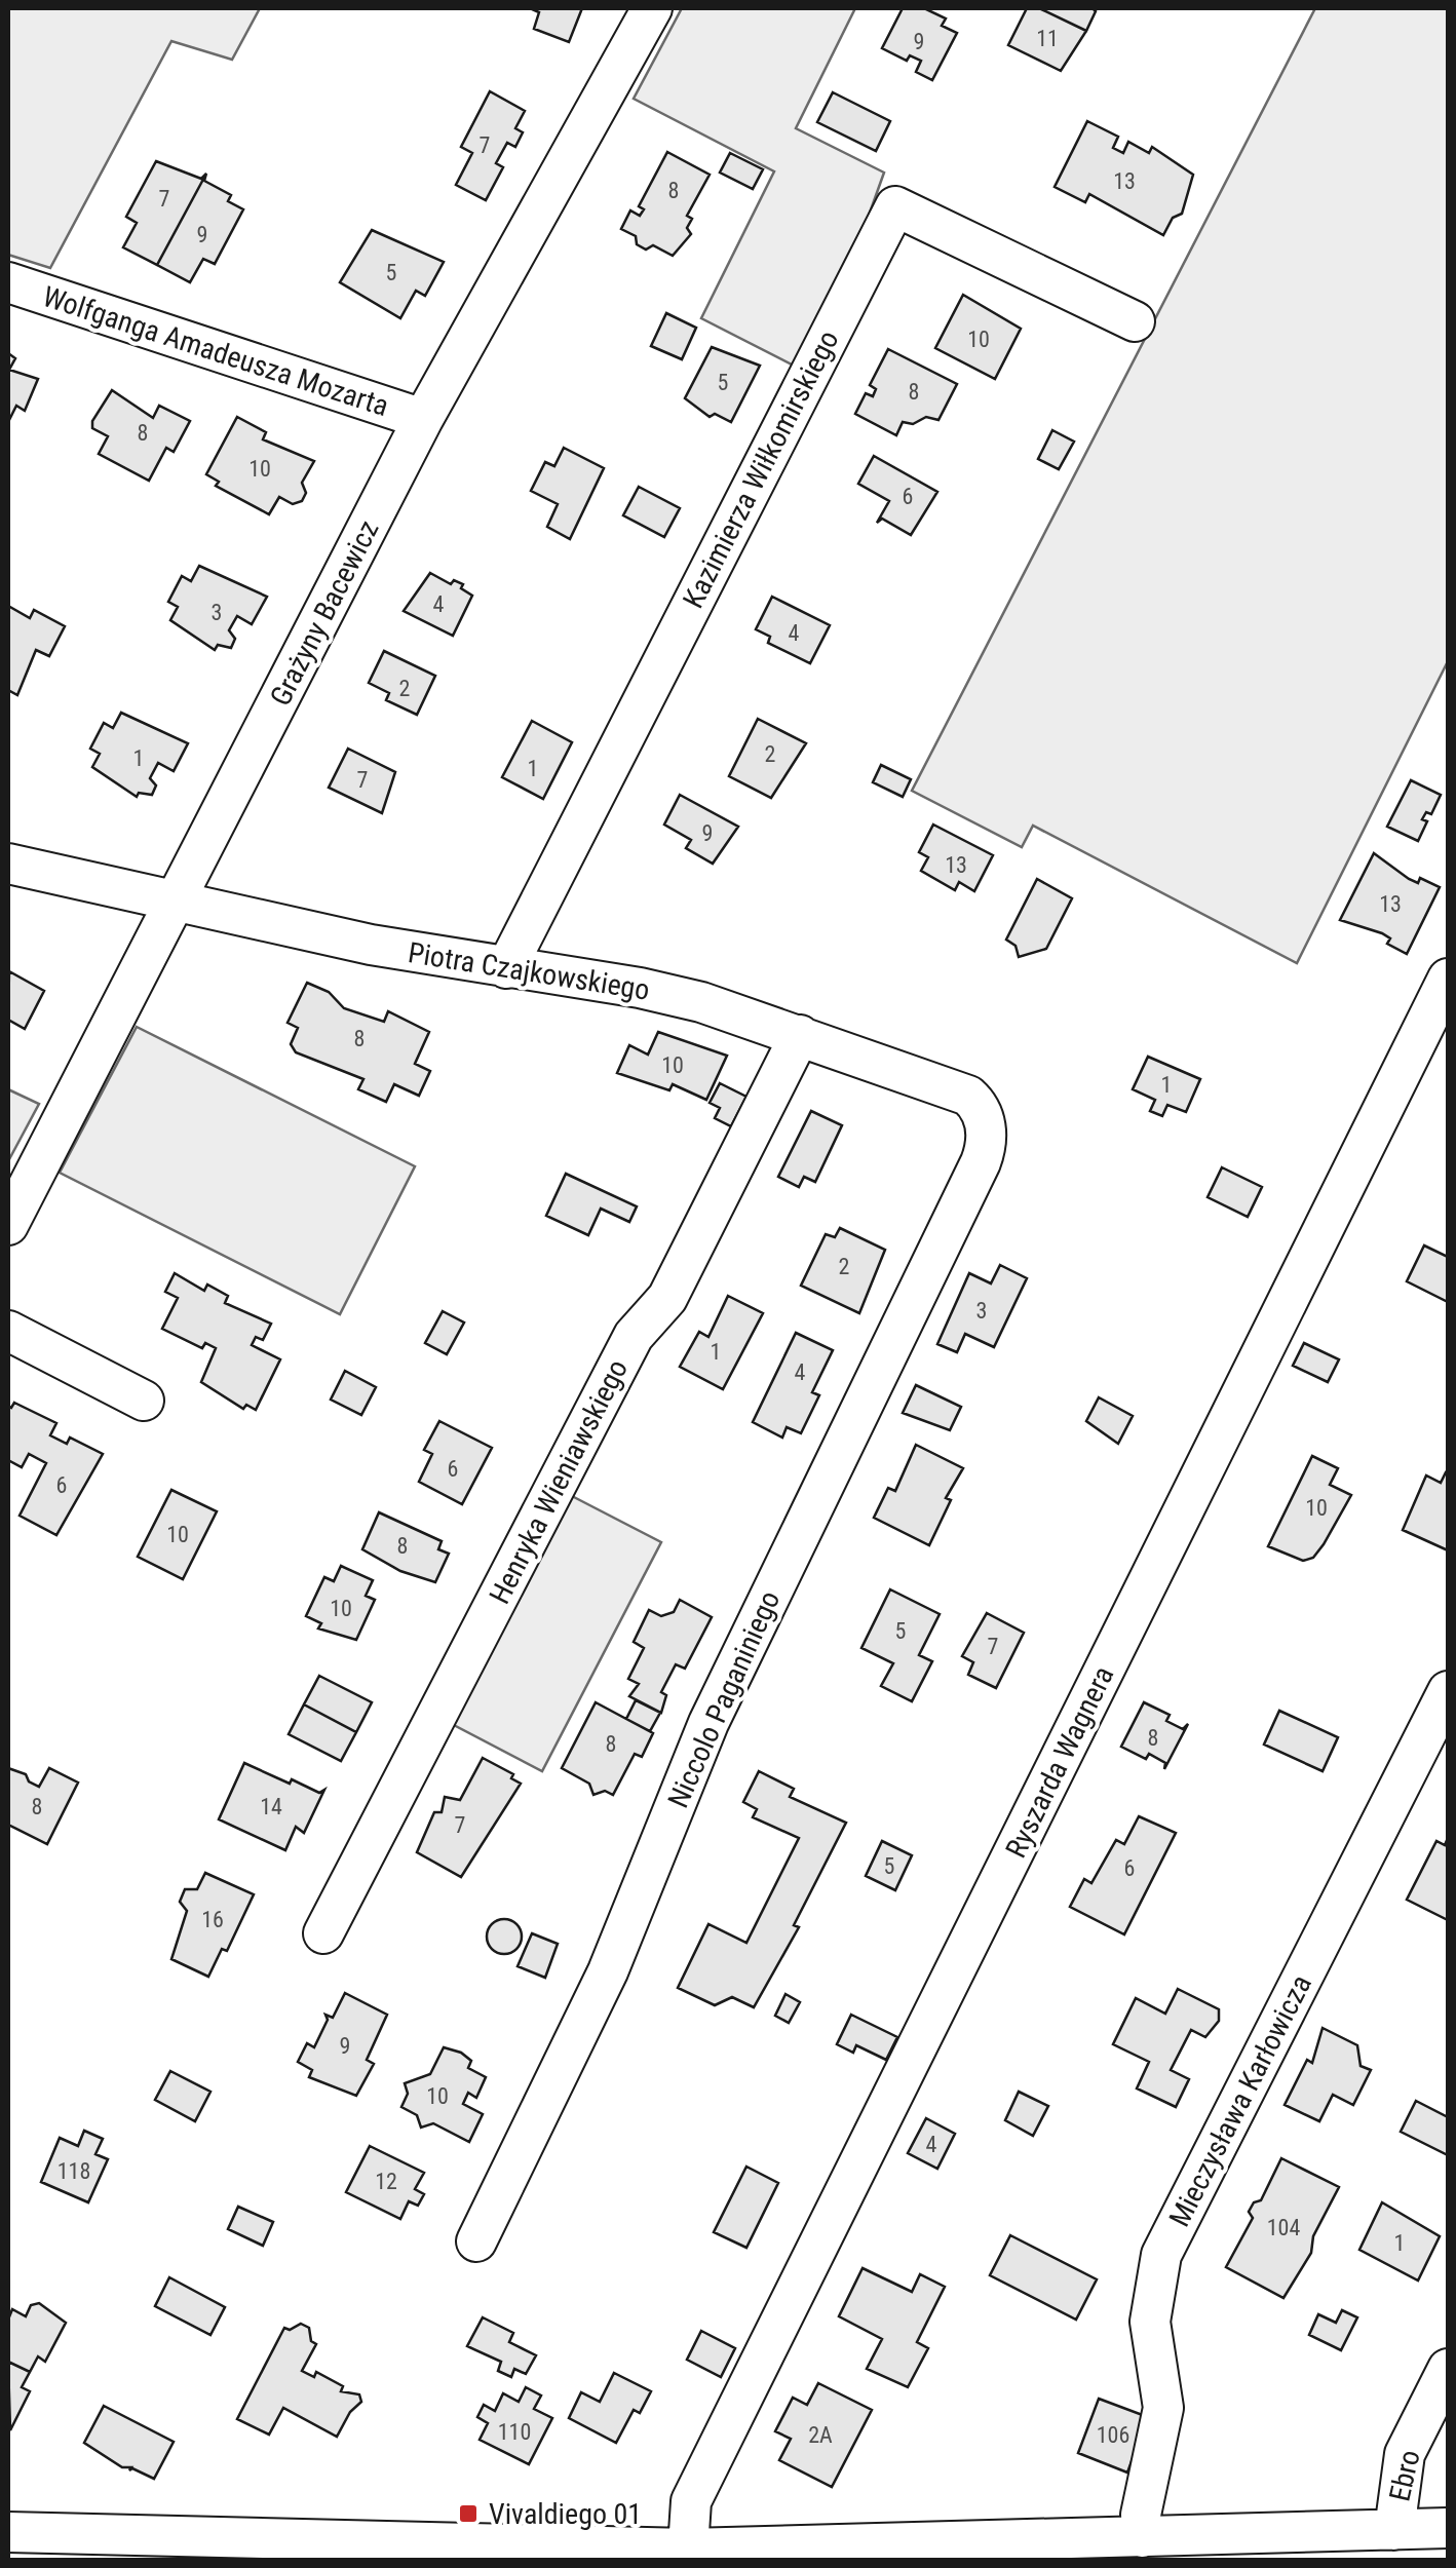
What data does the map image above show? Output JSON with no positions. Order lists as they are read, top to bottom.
{
  "streets": {
    "street": [
      "Wolfganga Amadeusza Mozarta",
      "Kazimierza Wiłkomirskiego",
      "Grażyny Bacewicz",
      "Piotra Czajkowskiego",
      "Henryka Wieniawskiego",
      "Niccolo Paganiniego",
      "Ryszarda Wagnera",
      "Mieczysława Karłowicza",
      "Ebro"
    ]
  },
  "crossings": [
    ["Wolfganga Amadeusza Mozarta", "Grażyny Bacewicz"],
    ["Kazimierza Wiłkomirskiego", "Piotra Czajkowskiego"],
    ["Grażyny Bacewicz", "Piotra Czajkowskiego"],
    ["Piotra Czajkowskiego", "Henryka Wieniawskiego"],
    ["Piotra Czajkowskiego", "Niccolo Paganiniego"]
  ],
  "places": {
    "transit": ["Vivaldiego 01"]
  },
  "house_numbers": [
    "11",
    "9",
    "7",
    "13",
    "8",
    "7",
    "9",
    "5",
    "10",
    "5",
    "8",
    "8",
    "10",
    "6",
    "4",
    "3",
    "4",
    "2",
    "2",
    "1",
    "1",
    "7",
    "9",
    "13",
    "13",
    "8",
    "10",
    "1",
    "2",
    "3",
    "1",
    "4",
    "6",
    "6",
    "10",
    "10",
    "8",
    "10",
    "5",
    "7",
    "8",
    "8",
    "8",
    "14",
    "7",
    "5",
    "6",
    "16",
    "9",
    "10",
    "4",
    "118",
    "12",
    "104",
    "1",
    "110",
    "2A",
    "106"
  ]
}
